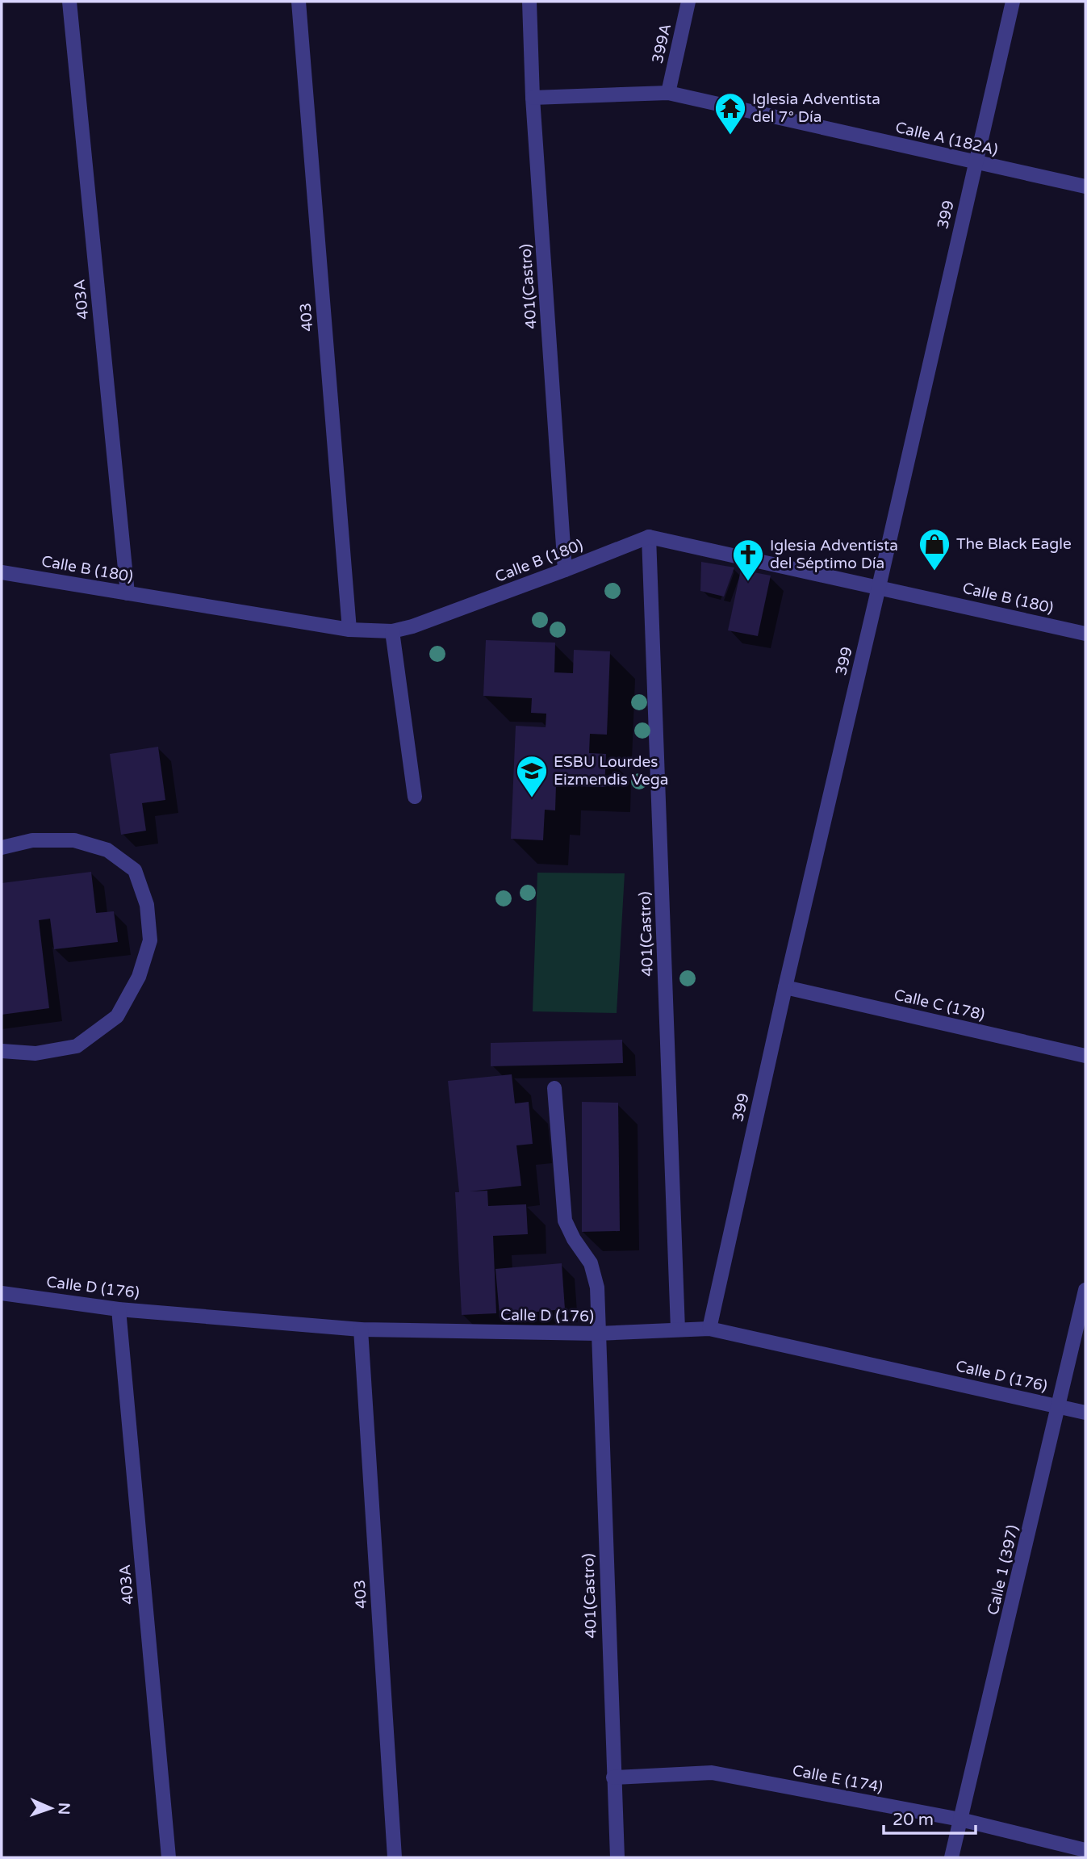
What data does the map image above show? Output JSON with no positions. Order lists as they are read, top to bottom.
{
  "streets": {
    "street": [
      "399A",
      "Calle A (182A)",
      "399",
      "401(Castro)",
      "403A",
      "403",
      "Calle B (180)",
      "Calle C (178)",
      "Calle D (176)",
      "Calle 1 (397)",
      "Calle E (174)"
    ]
  },
  "crossings": [
    ["399A", "Calle A (182A)"],
    ["Calle A (182A)", "399"],
    ["Calle A (182A)", "401(Castro)"],
    ["399", "Calle B (180)"],
    ["399", "Calle C (178)"],
    ["399", "Calle D (176)"],
    ["401(Castro)", "Calle B (180)"],
    ["401(Castro)", "Calle D (176)"],
    ["401(Castro)", "Calle E (174)"],
    ["403A", "Calle B (180)"],
    ["403A", "Calle D (176)"],
    ["403", "Calle B (180)"],
    ["403", "Calle D (176)"],
    ["Calle D (176)", "Calle 1 (397)"],
    ["Calle 1 (397)", "Calle E (174)"]
  ],
  "places": {
    "temple": ["Iglesia Adventista del 7° Día"],
    "shop": ["The Black Eagle"],
    "church": ["Iglesia Adventista del Séptimo Día"],
    "school or university": ["ESBU Lourdes Eizmendis Vega"]
  },
  "scale_bar": "20 m",
  "north": "right"
}
